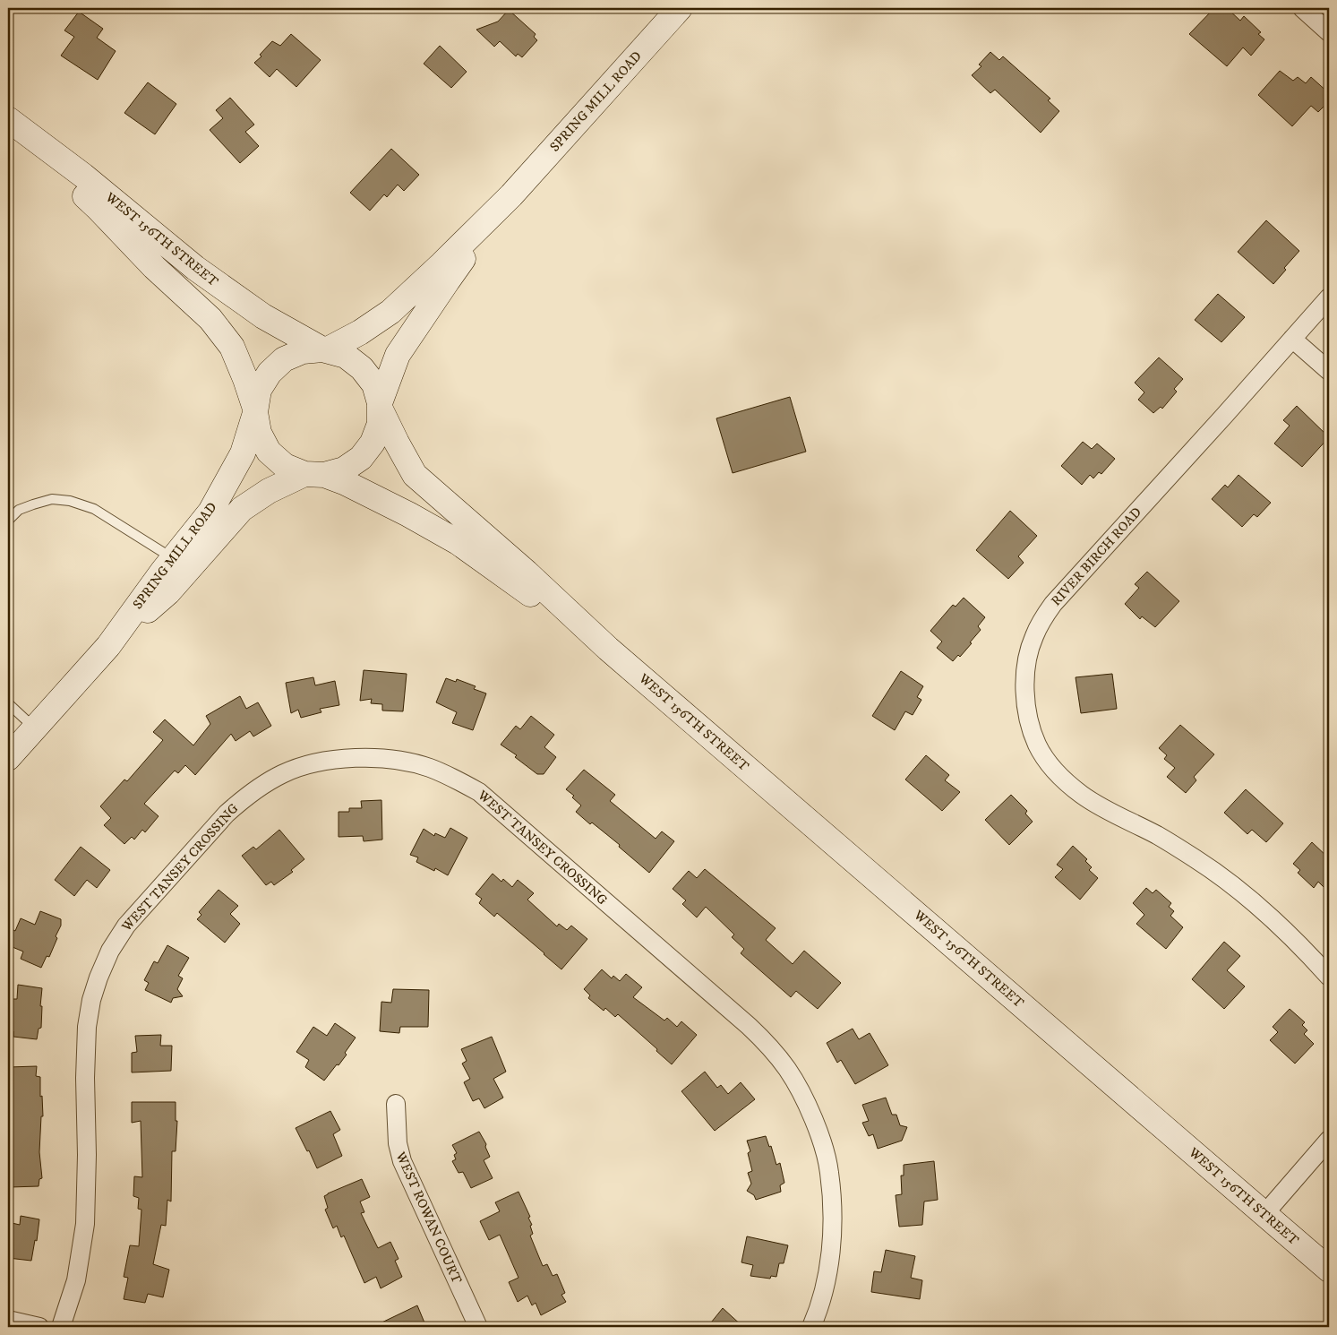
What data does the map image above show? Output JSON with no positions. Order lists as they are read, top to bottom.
{
  "streets": {
    "street": [
      "SPRING MILL ROAD",
      "WEST 156TH STREET",
      "RIVER BIRCH ROAD",
      "WEST TANSEY CROSSING",
      "WEST ROWAN COURT"
    ]
  },
  "crossings": [
    ["SPRING MILL ROAD", "WEST 156TH STREET"]
  ]
}
